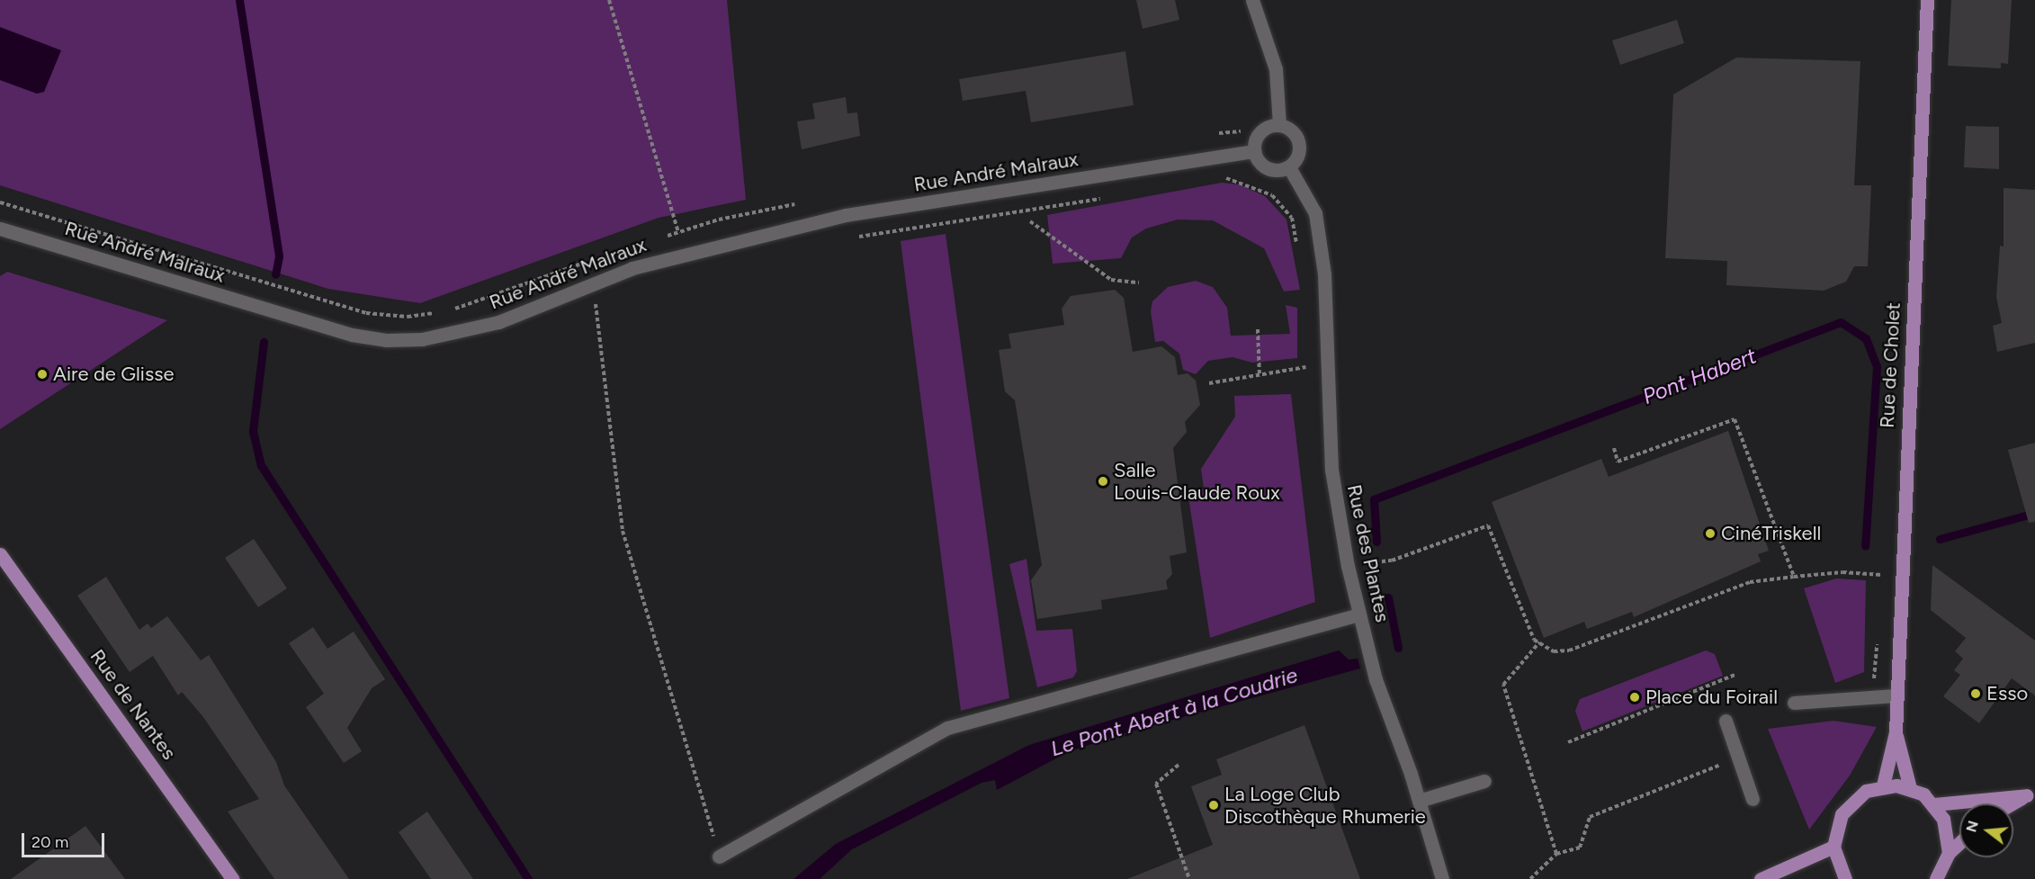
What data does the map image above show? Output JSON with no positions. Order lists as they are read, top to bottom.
{
  "streets": {
    "main road": ["Rue de Cholet", "Rue de Nantes"],
    "street": ["Rue André Malraux", "Rue des Plantes"]
  },
  "crossings": [
    ["Rue André Malraux", "Rue des Plantes"]
  ],
  "water": ["Pont Habert", "Le Pont Abert à la Coudrie"],
  "places": [
    "Aire de Glisse",
    "Salle Louis-Claude Roux",
    "CinéTriskell",
    "Esso",
    "Place du Foirail",
    "La Loge Club Discothèque Rhumerie"
  ],
  "scale_bar": "20 m",
  "north": "left"
}
